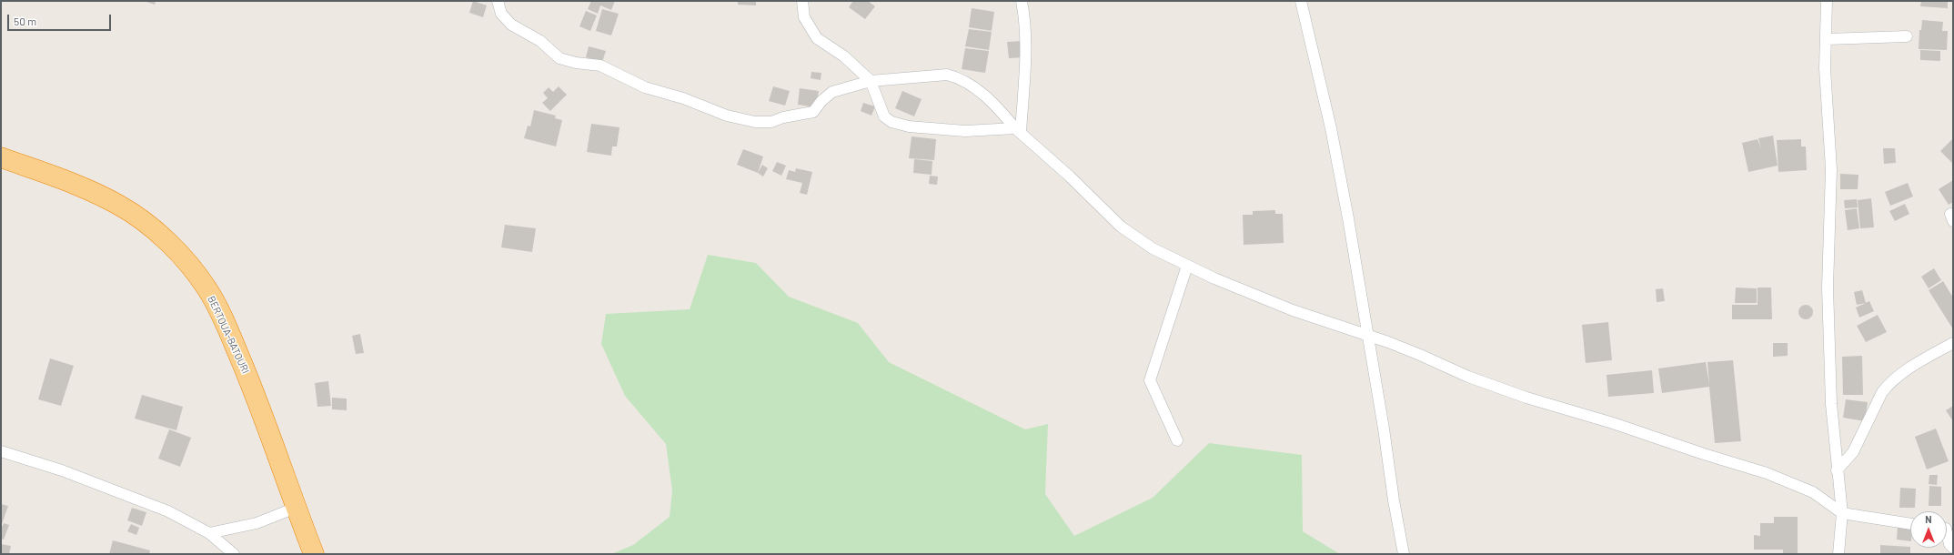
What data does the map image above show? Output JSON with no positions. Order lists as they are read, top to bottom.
{
  "streets": {
    "highway": ["BERTOUA-BATOURI"]
  },
  "scale_bar": "50 m",
  "north": "top"
}
